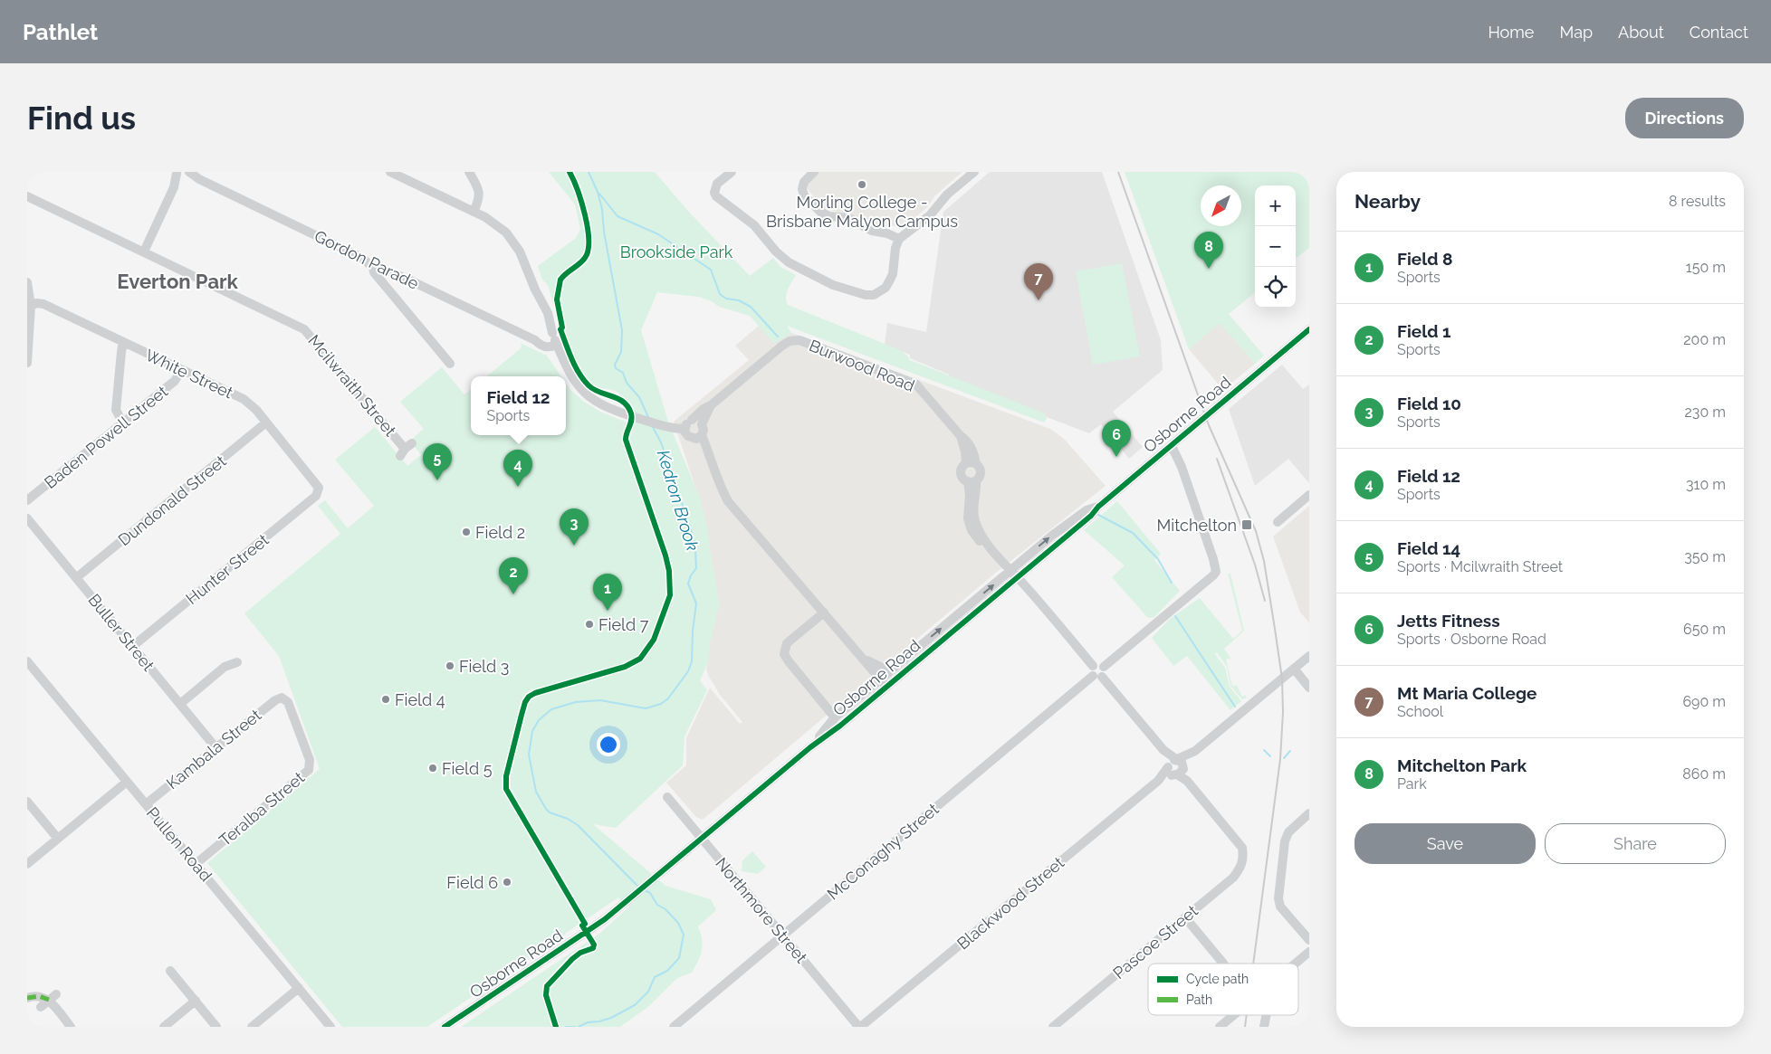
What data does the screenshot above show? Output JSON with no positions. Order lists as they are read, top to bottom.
{
  "streets": {
    "street": [
      "Gordon Parade",
      "Burwood Road",
      "White Street",
      "Mcilwraith Street",
      "Osborne Road",
      "Baden Powell Street",
      "Dundonald Street",
      "Hunter Street",
      "Buller Street",
      "Kambala Street",
      "Teralba Street",
      "Pullen Road",
      "McConaghy Street",
      "Blackwood Street",
      "Northmore Street",
      "Pascoe Street"
    ]
  },
  "crossings": [
    ["White Street", "Baden Powell Street"],
    ["White Street", "Dundonald Street"],
    ["White Street", "Hunter Street"],
    ["Osborne Road", "Northmore Street"],
    ["Dundonald Street", "Buller Street"],
    ["Hunter Street", "Buller Street"],
    ["Buller Street", "Kambala Street"],
    ["Kambala Street", "Teralba Street"],
    ["Kambala Street", "Pullen Road"],
    ["Teralba Street", "Pullen Road"],
    ["McConaghy Street", "Northmore Street"],
    ["Blackwood Street", "Northmore Street"],
    ["Blackwood Street", "Pascoe Street"]
  ],
  "districts": ["Everton Park"],
  "water": ["Kedron Brook"],
  "parks": ["Brookside Park"],
  "places": {
    "other": [
      "Morling College - Brisbane Malyon Campus",
      "Field 2",
      "Field 7",
      "Field 3",
      "Field 4",
      "Field 5",
      "Field 6"
    ],
    "transit": ["Mitchelton"]
  },
  "legend": ["Cycle path", "Path"],
  "north": "bottom left",
  "page": {
    "header": "Pathlet",
    "nav": [
      "Home",
      "Map",
      "About",
      "Contact"
    ],
    "buttons": [
      "Directions",
      ["Save", "Share"]
    ],
    "title": "Find us",
    "heading": ["Nearby", "8 results"],
    "map_buttons": ["+", "−"],
    "list": [
      {
        "mark": "1",
        "name": "Field 8",
        "note": "Sports",
        "value": "150 m"
      },
      {
        "mark": "2",
        "name": "Field 1",
        "note": "Sports",
        "value": "200 m"
      },
      {
        "mark": "3",
        "name": "Field 10",
        "note": "Sports",
        "value": "230 m"
      },
      {
        "mark": "4",
        "name": "Field 12",
        "note": "Sports",
        "value": "310 m"
      },
      {
        "mark": "5",
        "name": "Field 14",
        "note": "Sports · Mcilwraith Street",
        "value": "350 m"
      },
      {
        "mark": "6",
        "name": "Jetts Fitness",
        "note": "Sports · Osborne Road",
        "value": "650 m"
      },
      {
        "mark": "7",
        "name": "Mt Maria College",
        "note": "School",
        "value": "690 m"
      },
      {
        "mark": "8",
        "name": "Mitchelton Park",
        "note": "Park",
        "value": "860 m"
      }
    ],
    "pins": [
      "8",
      "7",
      "6",
      "5",
      "4",
      "3",
      "2",
      "1"
    ],
    "popup": ["Field 12", "Sports"]
  }
}
